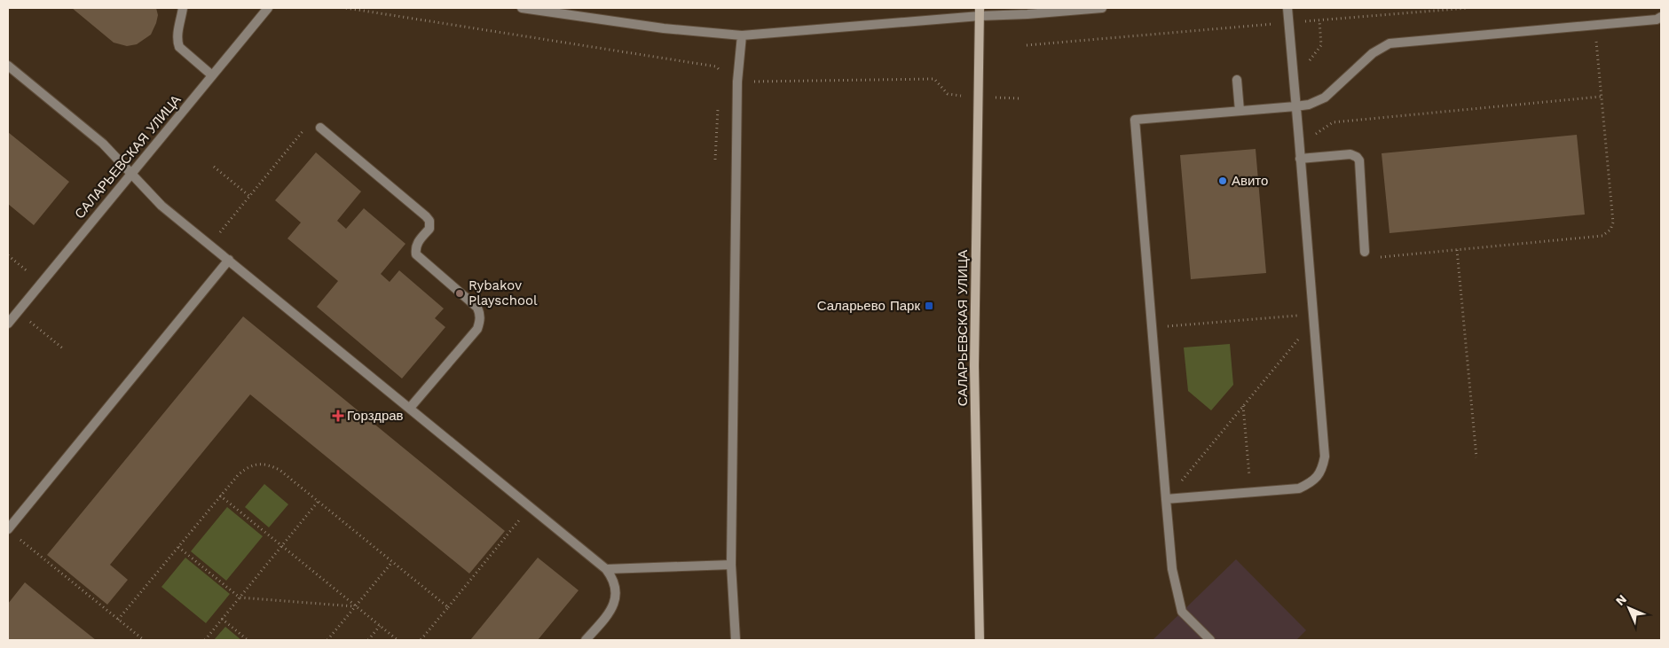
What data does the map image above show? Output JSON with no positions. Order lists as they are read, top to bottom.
{
  "streets": {
    "street": ["САЛАРЬЕВСКАЯ УЛИЦА"]
  },
  "places": {
    "other": ["Авито", "Rybakov Playschool"],
    "transit": ["Саларьево Парк"],
    "health": ["Горздрав"]
  },
  "north": "top left"
}
